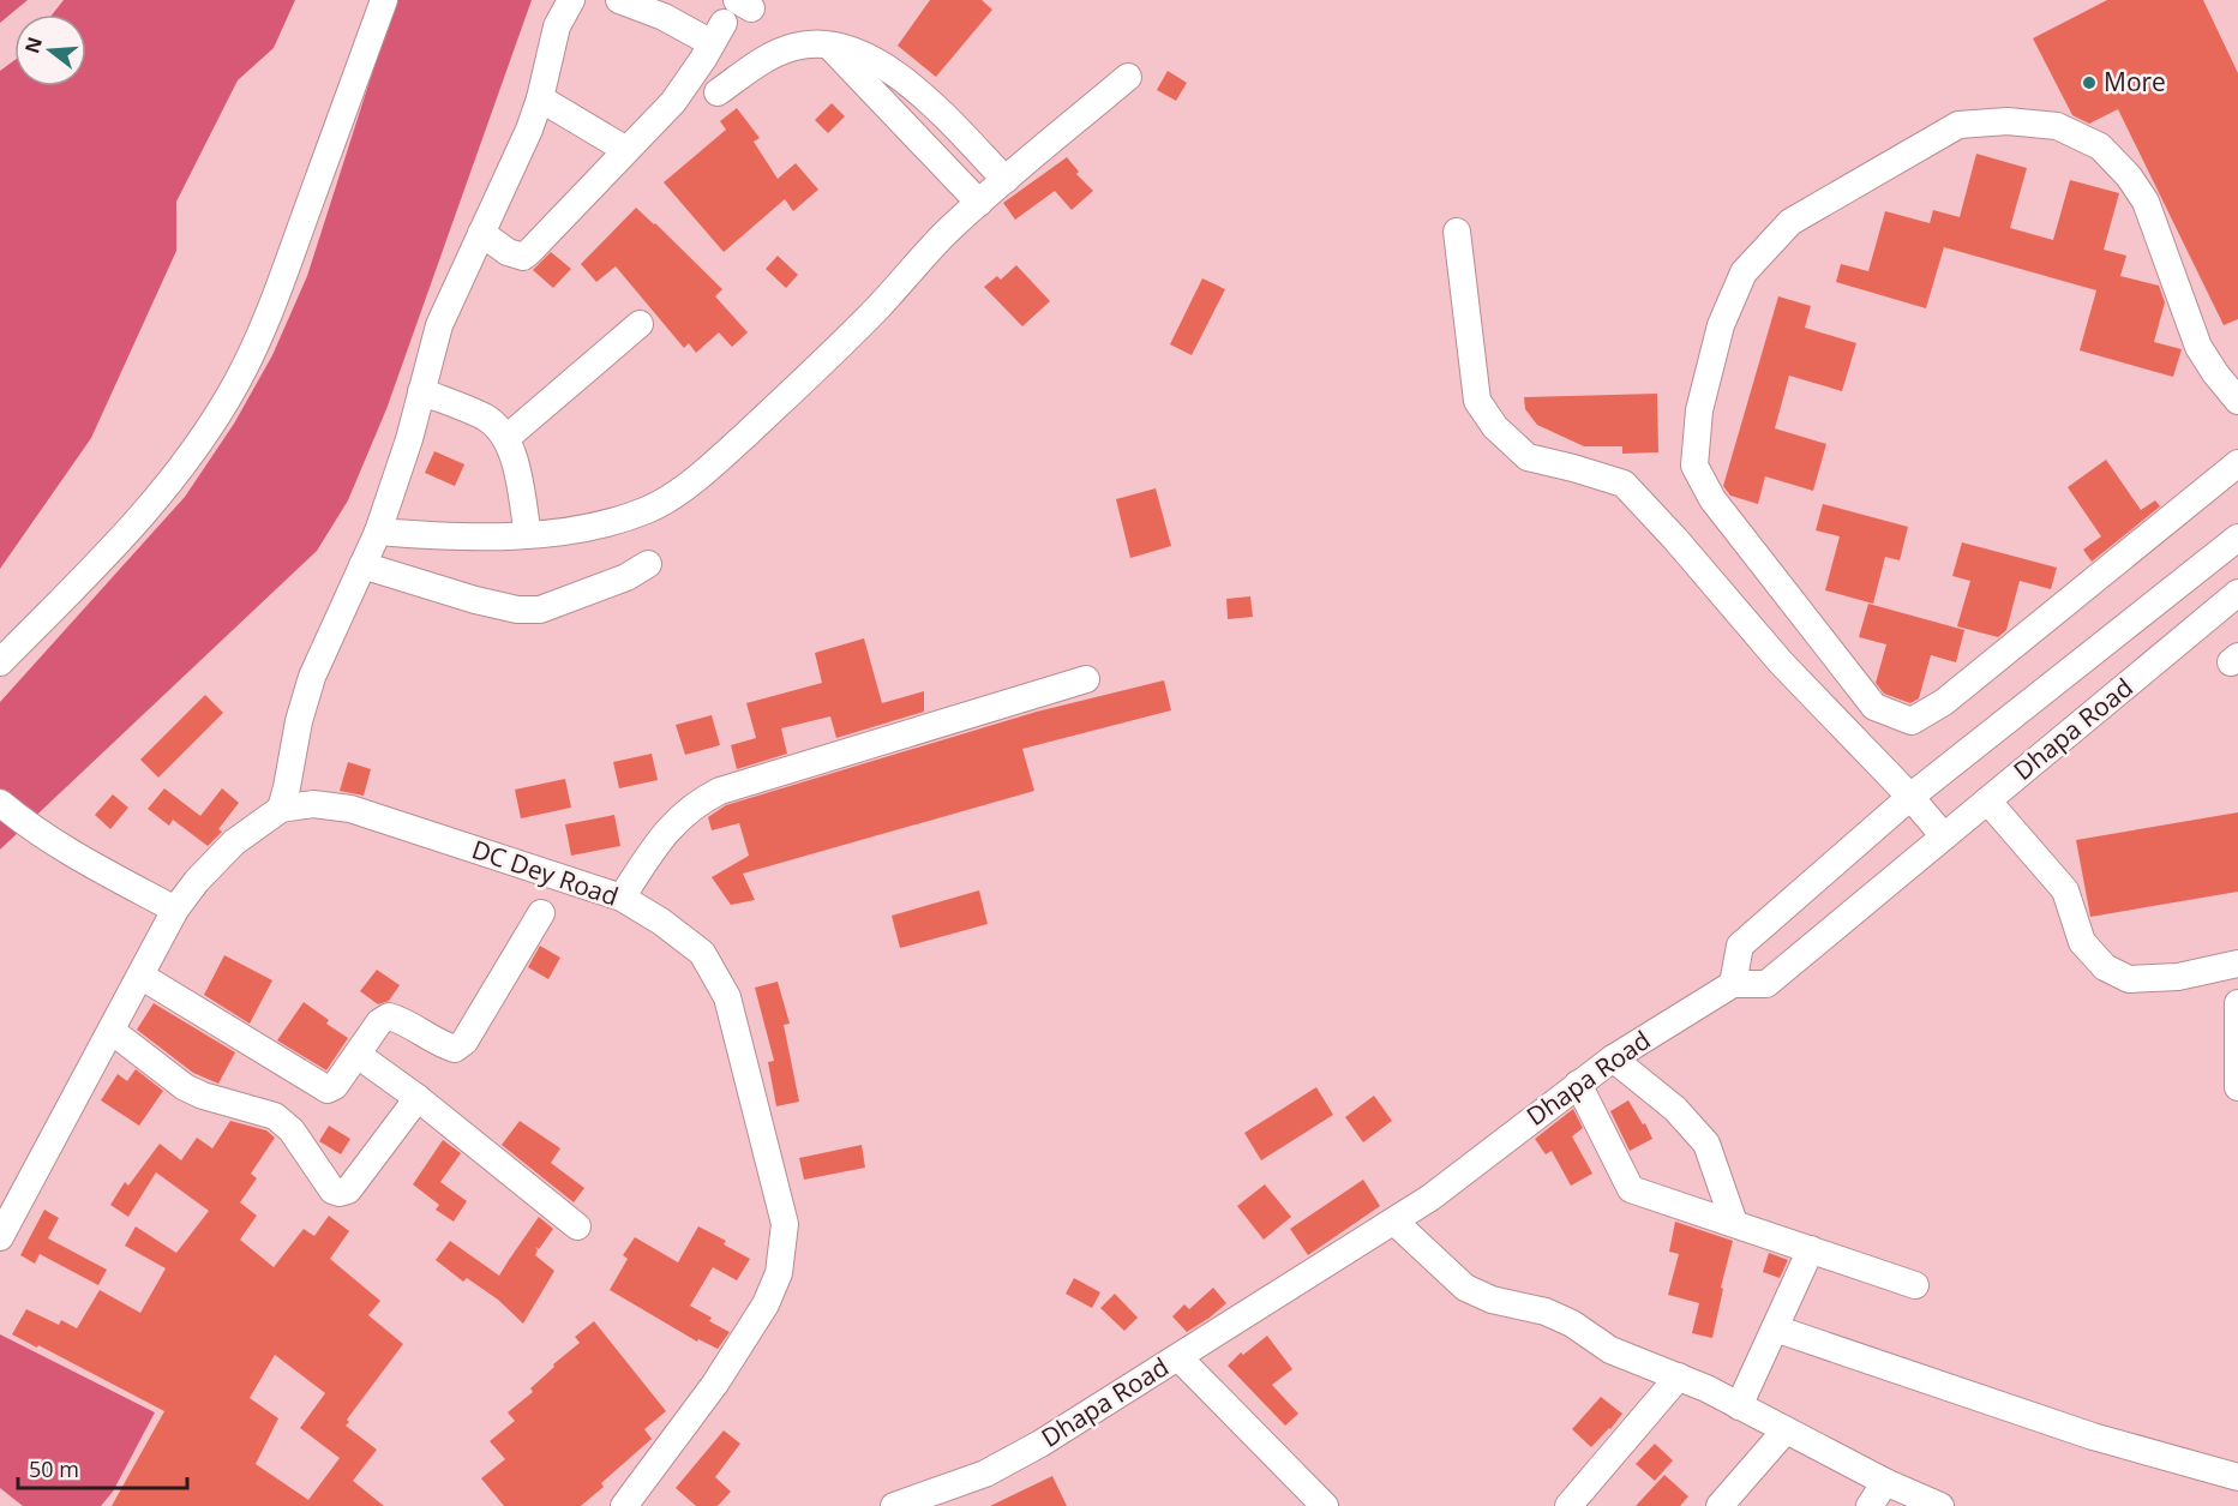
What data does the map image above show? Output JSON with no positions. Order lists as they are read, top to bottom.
{
  "streets": {
    "street": ["Dhapa Road", "DC Dey Road"]
  },
  "places": ["More"],
  "scale_bar": "50 m",
  "north": "left"
}
